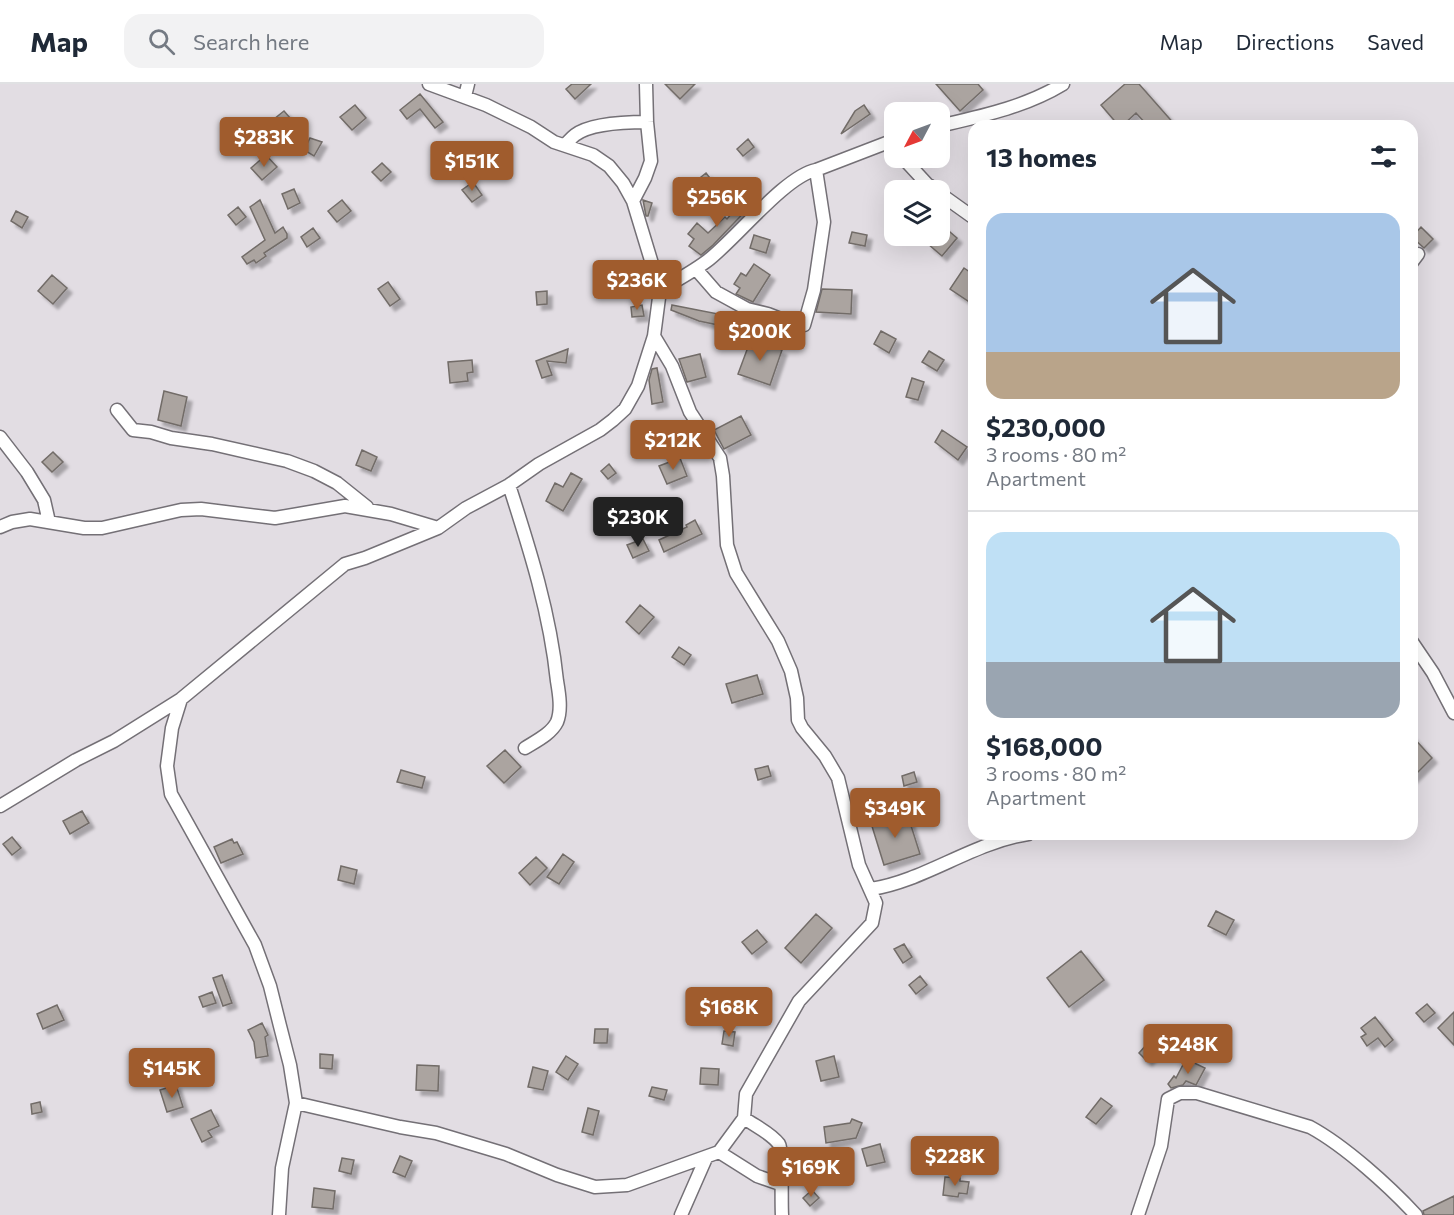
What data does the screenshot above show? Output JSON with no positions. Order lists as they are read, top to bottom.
{
  "north": "bottom left",
  "page": {
    "header": "Map",
    "search": "Search here",
    "nav": ["Map", "Directions", "Saved"],
    "price": [
      "$283K",
      "$151K",
      "$256K",
      "$236K",
      "$200K",
      "$212K",
      "$230K",
      "$349K",
      "$168K",
      "$248K",
      "$145K",
      "$228K",
      "$169K"
    ],
    "heading": "13 homes",
    "list": [
      {
        "name": "$230,000",
        "note": "3 rooms · 80 m² · Apartment"
      },
      {
        "name": "$168,000",
        "note": "3 rooms · 80 m² · Apartment"
      }
    ]
  }
}
